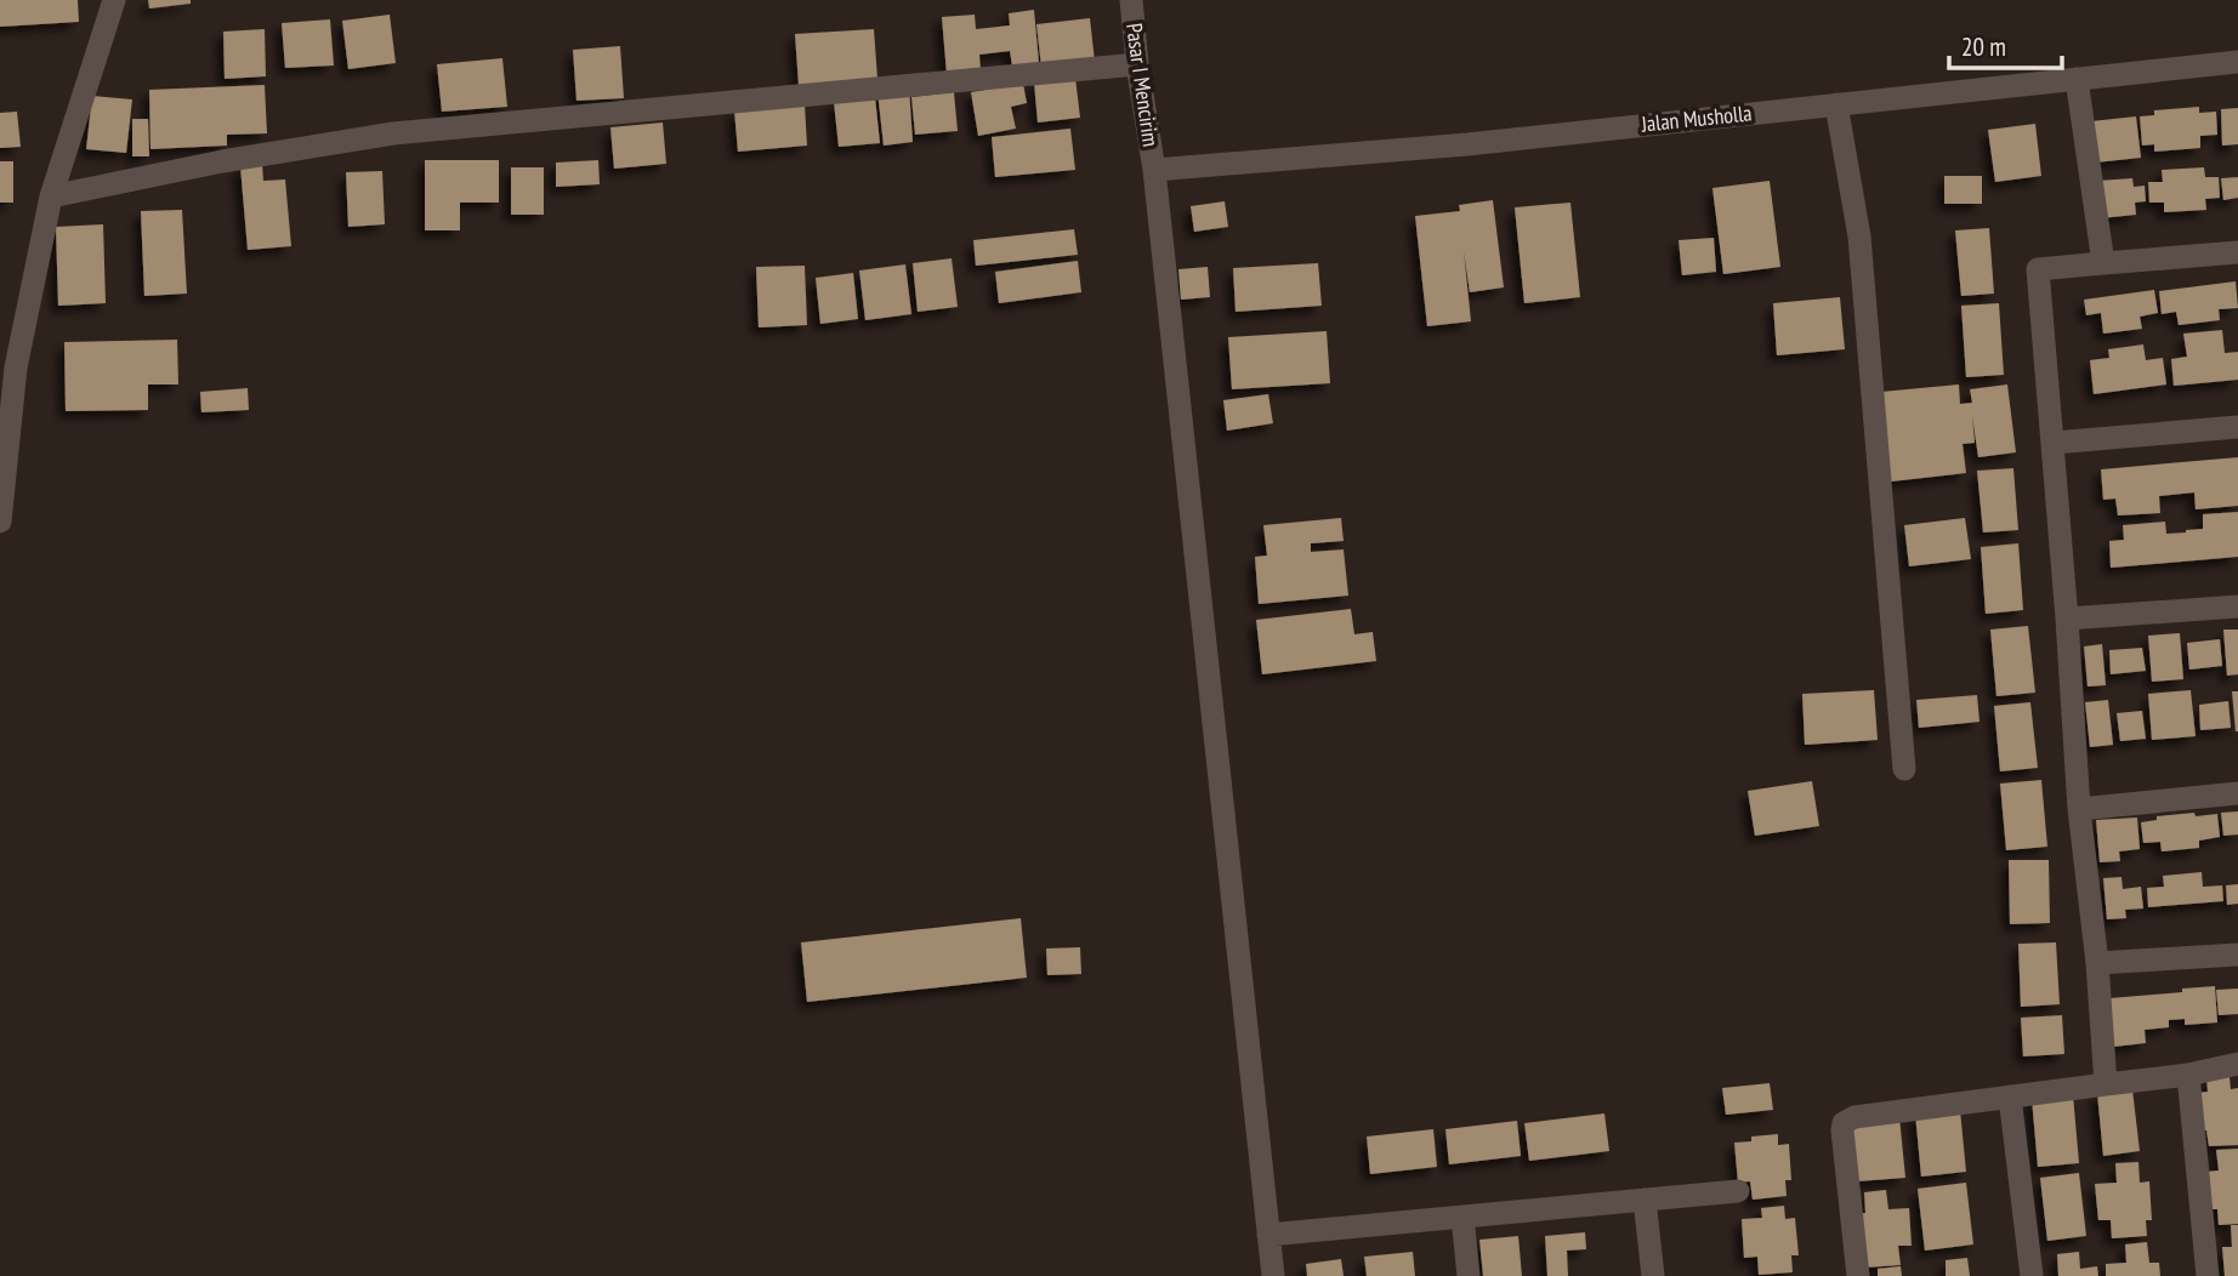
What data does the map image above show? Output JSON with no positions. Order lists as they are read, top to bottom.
{
  "streets": {
    "street": ["Pasar I Mencirim", "Jalan Musholla"]
  },
  "crossings": [
    ["Pasar I Mencirim", "Jalan Musholla"]
  ],
  "scale_bar": "20 m"
}
